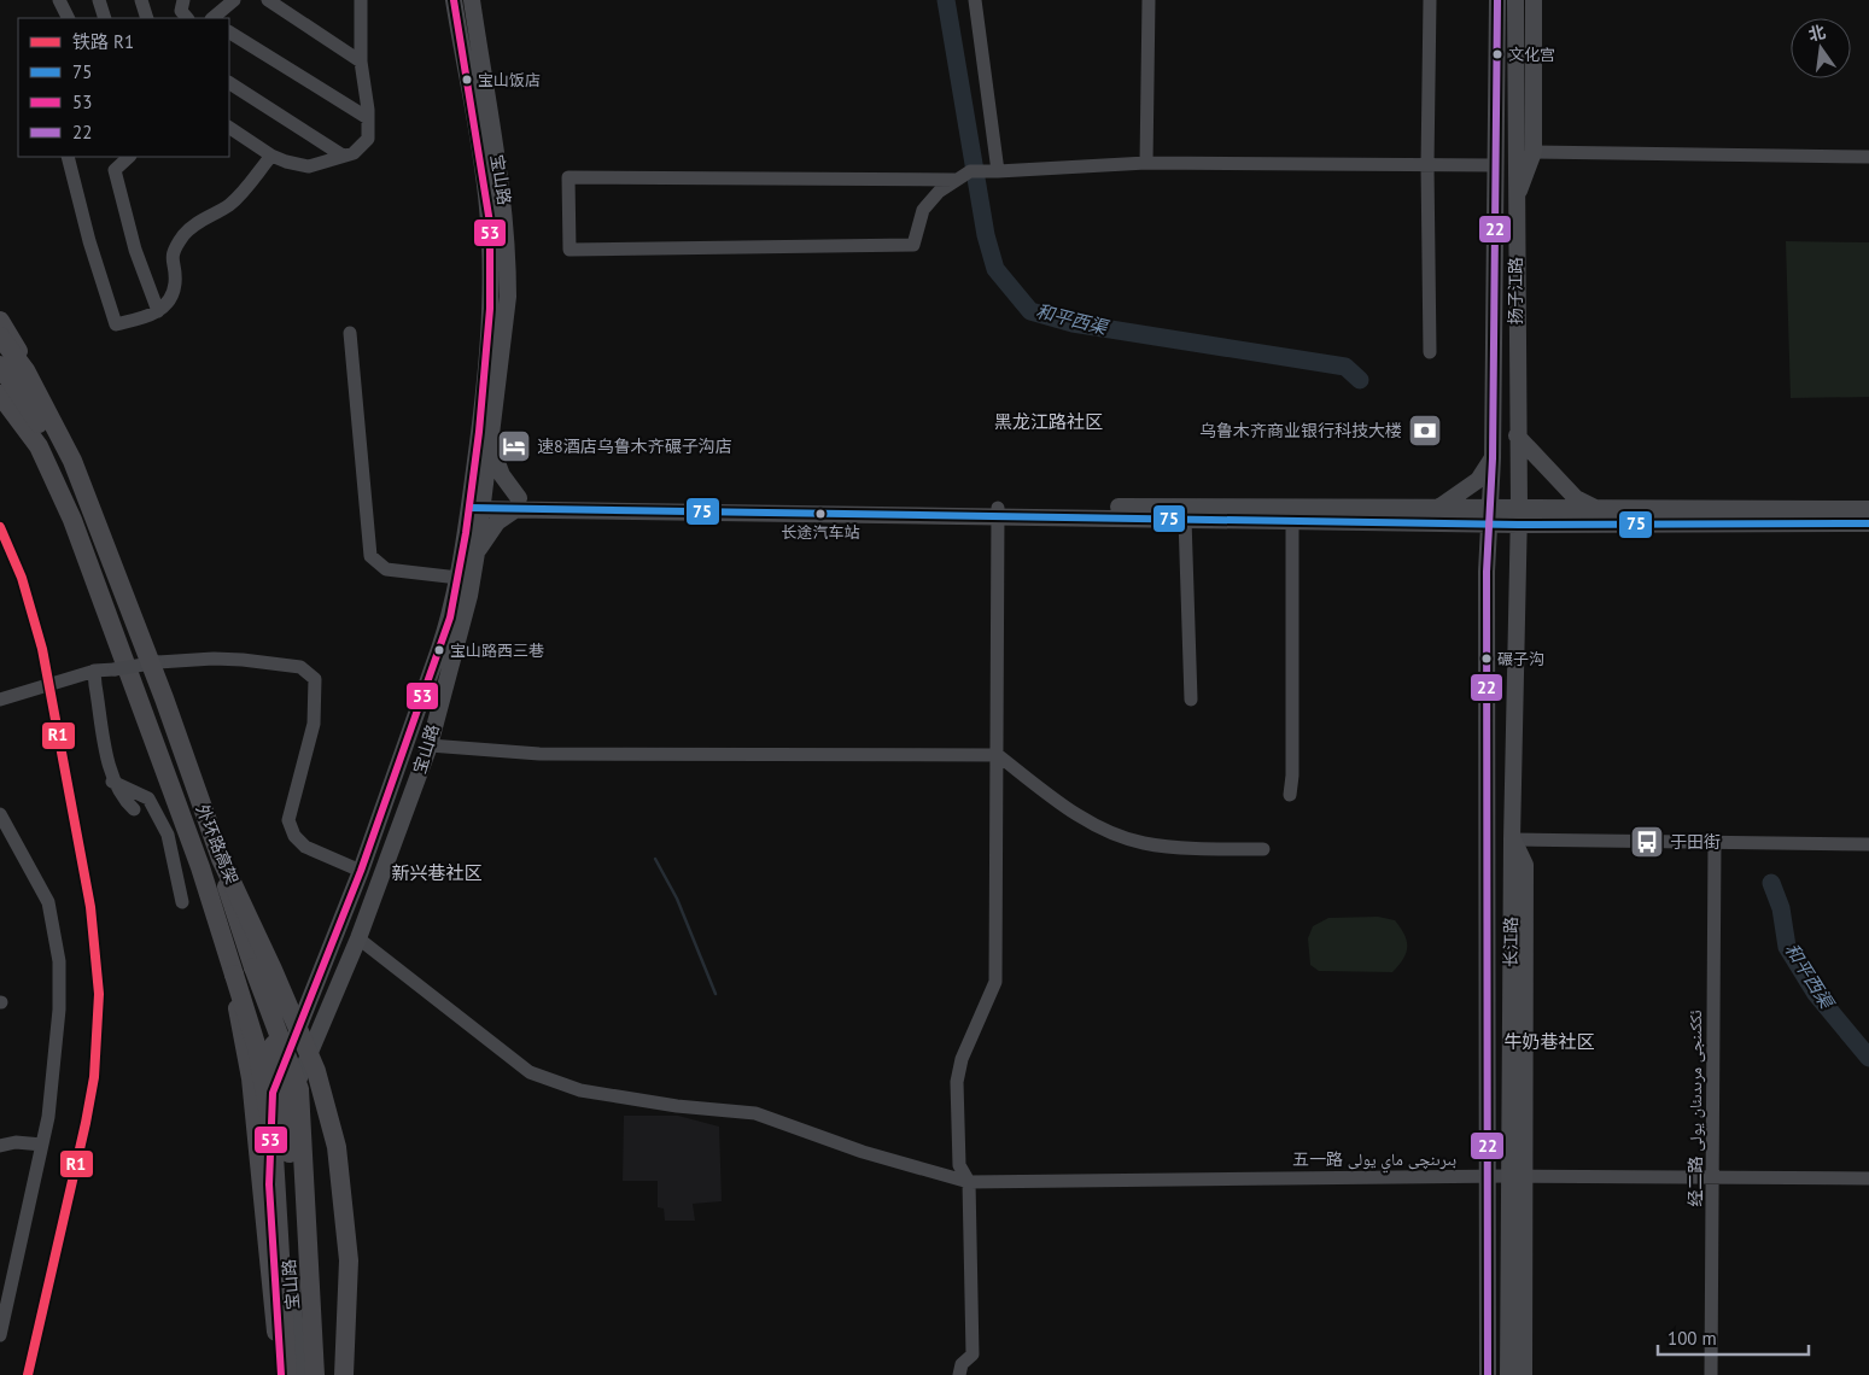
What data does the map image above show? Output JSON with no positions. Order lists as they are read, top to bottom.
{
  "streets": {
    "highway": ["外环路高架"],
    "main road": ["宝山路", "扬子江路", "长江路"],
    "street": ["经二路 ئككىنجى مرىدىئان يولى", "五一路 بىرىنچى ماي يولى"]
  },
  "crossings": [
    ["扬子江路", "长江路"],
    ["长江路", "五一路 بىرىنچى ماي يولى"],
    ["经二路 ئككىنجى مرىدىئان يولى", "五一路 بىرىنچى ماي يولى"]
  ],
  "districts": ["黑龙江路社区", "新兴巷社区", "牛奶巷社区"],
  "water": ["和平西渠"],
  "places": {
    "other": [
      "文化宫",
      "宝山饭店",
      "长途汽车站",
      "宝山路西三巷",
      "碾子沟"
    ],
    "bank": ["乌鲁木齐商业银行科技大楼"],
    "hotel": ["速8酒店乌鲁木齐碾子沟店"],
    "bus stop": ["于田街"]
  },
  "lines": [
    "transit line 53",
    "transit line 22",
    "transit line 75",
    "rail line R1"
  ],
  "legend": [
    "铁路 R1",
    "75",
    "53",
    "22"
  ],
  "scale_bar": "100 m",
  "north": "top"
}
